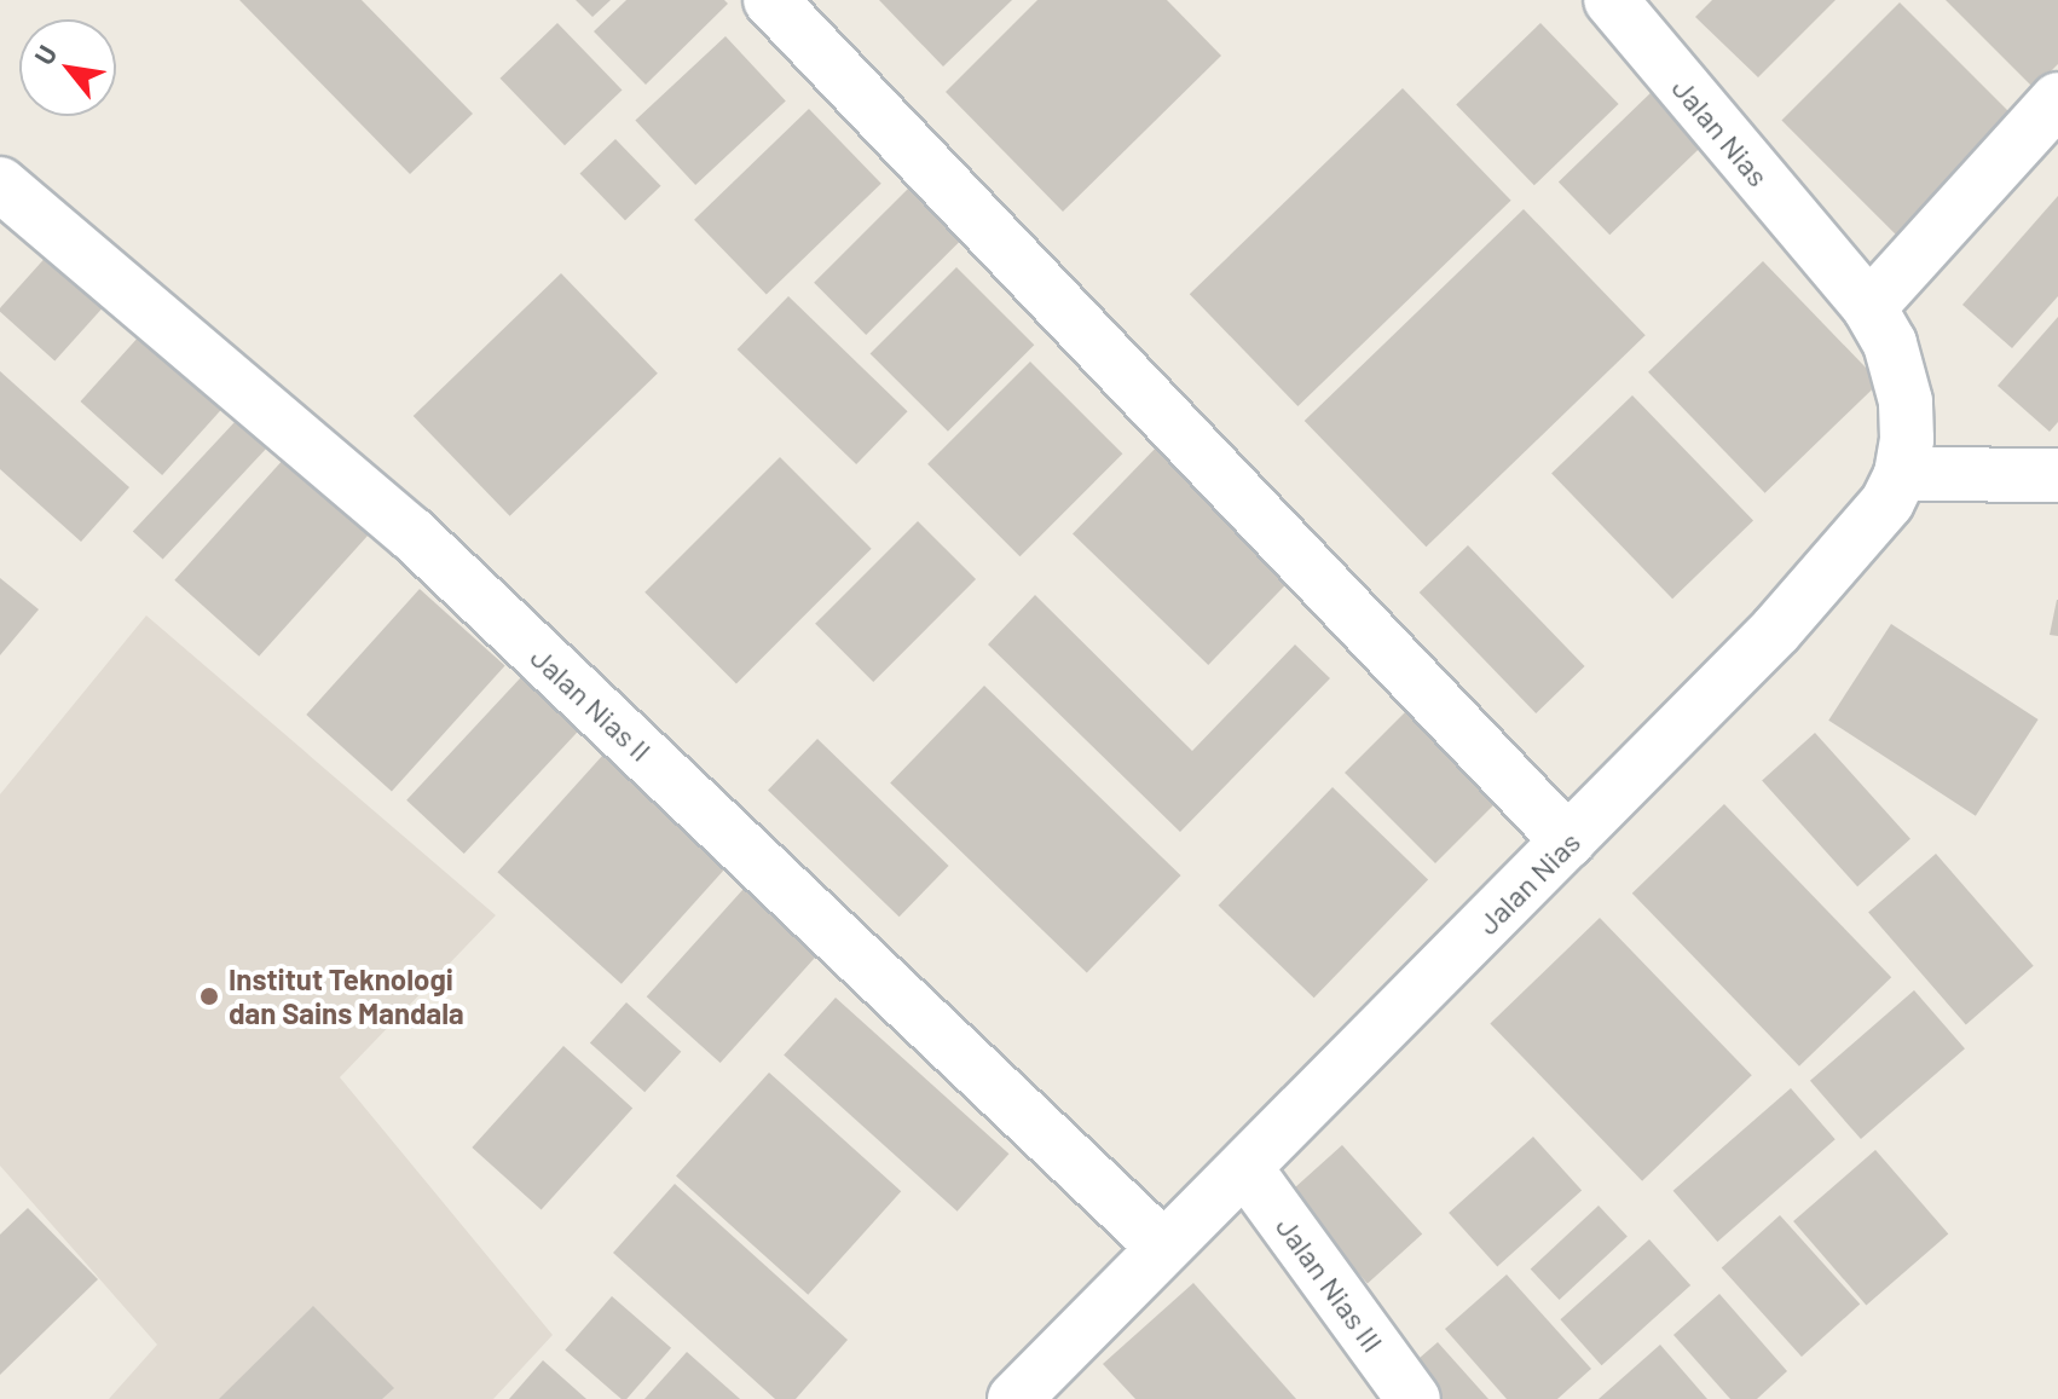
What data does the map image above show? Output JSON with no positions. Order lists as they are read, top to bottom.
{
  "streets": {
    "street": ["Jalan Nias", "Jalan Nias II", "Jalan Nias III"]
  },
  "crossings": [
    ["Jalan Nias", "Jalan Nias II"],
    ["Jalan Nias", "Jalan Nias III"]
  ],
  "places": ["Institut Teknologi dan Sains Mandala"],
  "north": "top left"
}
